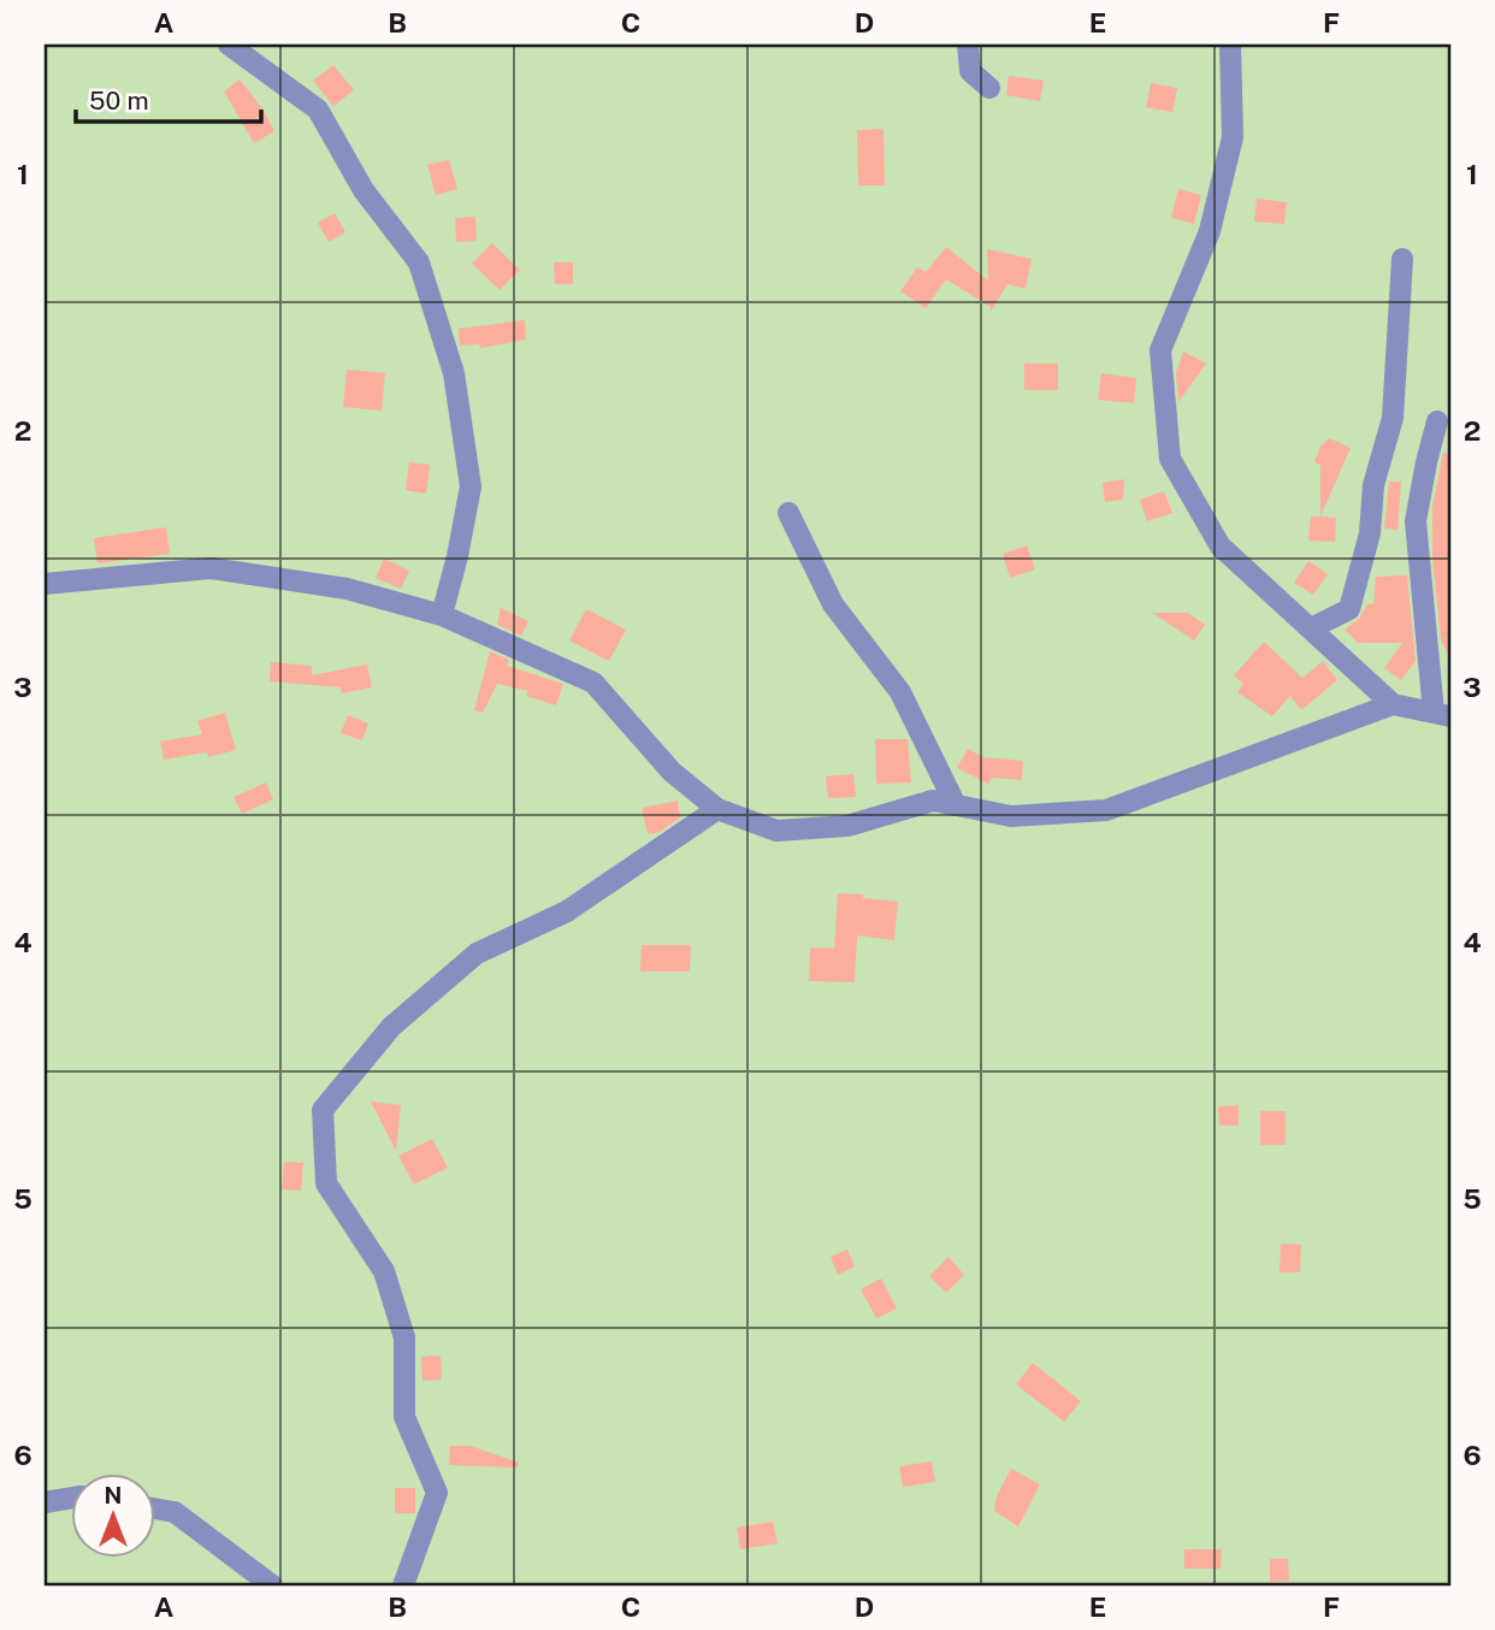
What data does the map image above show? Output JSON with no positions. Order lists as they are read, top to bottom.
{
  "scale_bar": "50 m",
  "north": "top",
  "grid": {
    "columns": [
      "A",
      "B",
      "C",
      "D",
      "E",
      "F"
    ],
    "rows": [
      "1",
      "2",
      "3",
      "4",
      "5",
      "6"
    ]
  }
}
